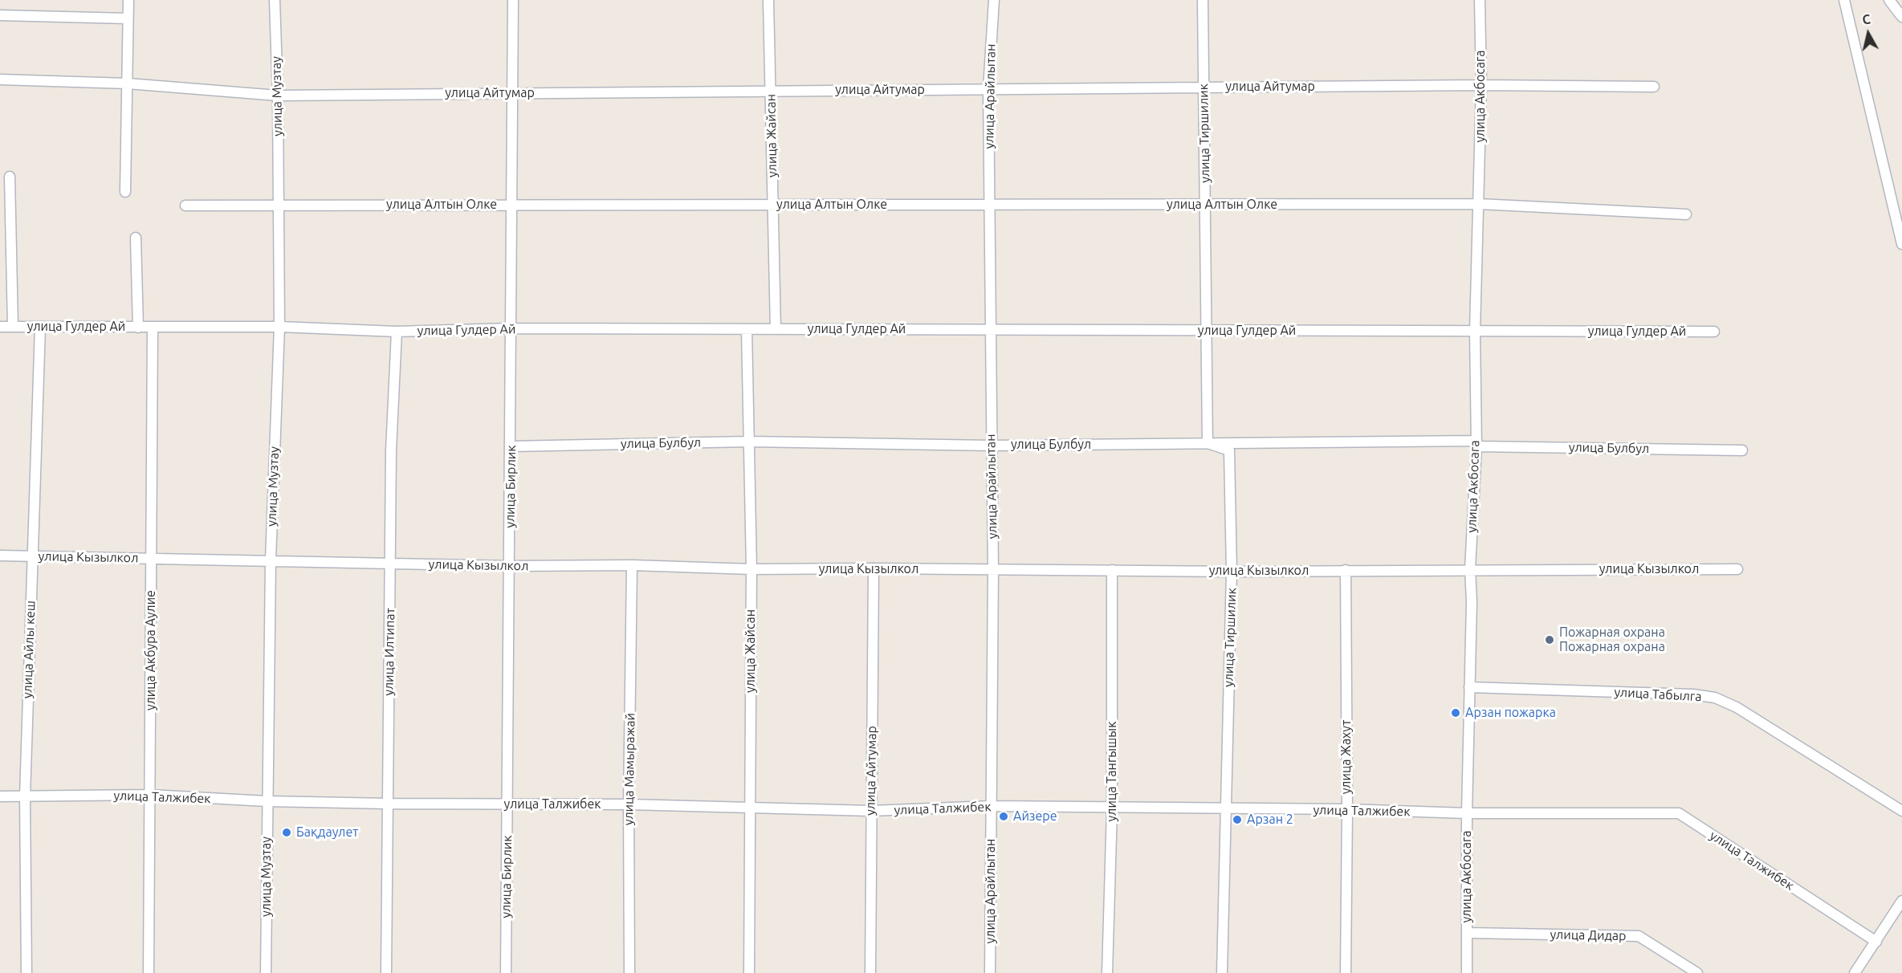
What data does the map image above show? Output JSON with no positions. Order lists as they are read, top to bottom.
{
  "streets": {
    "street": [
      "улица Айтумар",
      "улица Музтау",
      "улица Арайлытан",
      "улица Акбосага",
      "улица Тиршилик",
      "улица Жайсан",
      "улица Алтын Олке",
      "улица Гулдер Ай",
      "улица Булбул",
      "улица Бирлик",
      "улица Кызылкол",
      "улица Айлы кеш",
      "улица Акбура Аулие",
      "улица Илтипат",
      "улица Табылга",
      "улица Жахут",
      "улица Мамыражай",
      "улица Тангышык",
      "улица Талжибек",
      "улица Дидар"
    ]
  },
  "crossings": [
    ["улица Айтумар", "улица Музтау"],
    ["улица Айтумар", "улица Арайлытан"],
    ["улица Айтумар", "улица Акбосага"],
    ["улица Айтумар", "улица Тиршилик"],
    ["улица Айтумар", "улица Жайсан"],
    ["улица Айтумар", "улица Бирлик"],
    ["улица Айтумар", "улица Кызылкол"],
    ["улица Айтумар", "улица Талжибек"],
    ["улица Музтау", "улица Алтын Олке"],
    ["улица Музтау", "улица Гулдер Ай"],
    ["улица Музтау", "улица Кызылкол"],
    ["улица Музтау", "улица Талжибек"],
    ["улица Арайлытан", "улица Алтын Олке"],
    ["улица Арайлытан", "улица Гулдер Ай"],
    ["улица Арайлытан", "улица Булбул"],
    ["улица Арайлытан", "улица Кызылкол"],
    ["улица Арайлытан", "улица Талжибек"],
    ["улица Акбосага", "улица Алтын Олке"],
    ["улица Акбосага", "улица Гулдер Ай"],
    ["улица Акбосага", "улица Булбул"],
    ["улица Акбосага", "улица Кызылкол"],
    ["улица Акбосага", "улица Табылга"],
    ["улица Акбосага", "улица Талжибек"],
    ["улица Акбосага", "улица Дидар"],
    ["улица Тиршилик", "улица Алтын Олке"],
    ["улица Тиршилик", "улица Гулдер Ай"],
    ["улица Тиршилик", "улица Булбул"],
    ["улица Тиршилик", "улица Кызылкол"],
    ["улица Тиршилик", "улица Талжибек"],
    ["улица Жайсан", "улица Алтын Олке"],
    ["улица Жайсан", "улица Гулдер Ай"],
    ["улица Жайсан", "улица Булбул"],
    ["улица Жайсан", "улица Кызылкол"],
    ["улица Жайсан", "улица Талжибек"],
    ["улица Алтын Олке", "улица Бирлик"],
    ["улица Гулдер Ай", "улица Бирлик"],
    ["улица Гулдер Ай", "улица Айлы кеш"],
    ["улица Гулдер Ай", "улица Акбура Аулие"],
    ["улица Гулдер Ай", "улица Илтипат"],
    ["улица Булбул", "улица Бирлик"],
    ["улица Бирлик", "улица Кызылкол"],
    ["улица Бирлик", "улица Талжибек"],
    ["улица Кызылкол", "улица Айлы кеш"],
    ["улица Кызылкол", "улица Акбура Аулие"],
    ["улица Кызылкол", "улица Илтипат"],
    ["улица Кызылкол", "улица Жахут"],
    ["улица Кызылкол", "улица Мамыражай"],
    ["улица Кызылкол", "улица Тангышык"],
    ["улица Айлы кеш", "улица Талжибек"],
    ["улица Акбура Аулие", "улица Талжибек"],
    ["улица Илтипат", "улица Талжибек"],
    ["улица Жахут", "улица Талжибек"],
    ["улица Мамыражай", "улица Талжибек"],
    ["улица Тангышык", "улица Талжибек"]
  ],
  "places": [
    "Пожарная охрана Пожарная охрана",
    "Арзан пожарка",
    "Айзере",
    "Арзан 2",
    "Бақдаулет"
  ],
  "north": "top"
}
